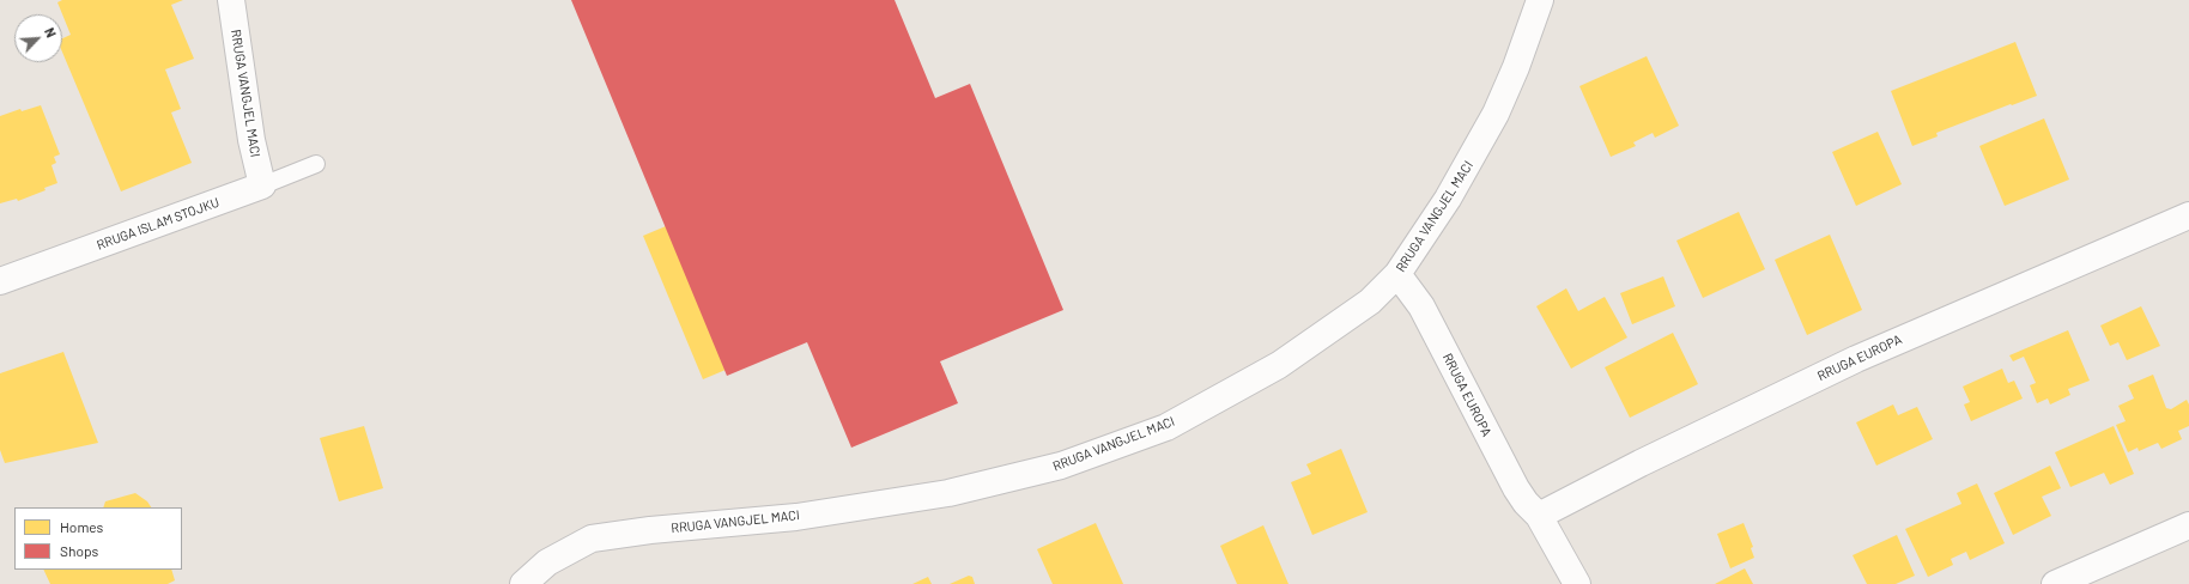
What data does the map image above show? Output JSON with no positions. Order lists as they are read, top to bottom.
{
  "streets": {
    "street": ["RRUGA VANGJEL MACI", "RRUGA ISLAM STOJKU", "RRUGA EUROPA"]
  },
  "crossings": [
    ["RRUGA VANGJEL MACI", "RRUGA ISLAM STOJKU"],
    ["RRUGA VANGJEL MACI", "RRUGA EUROPA"]
  ],
  "legend": ["Homes", "Shops"],
  "north": "top right"
}
